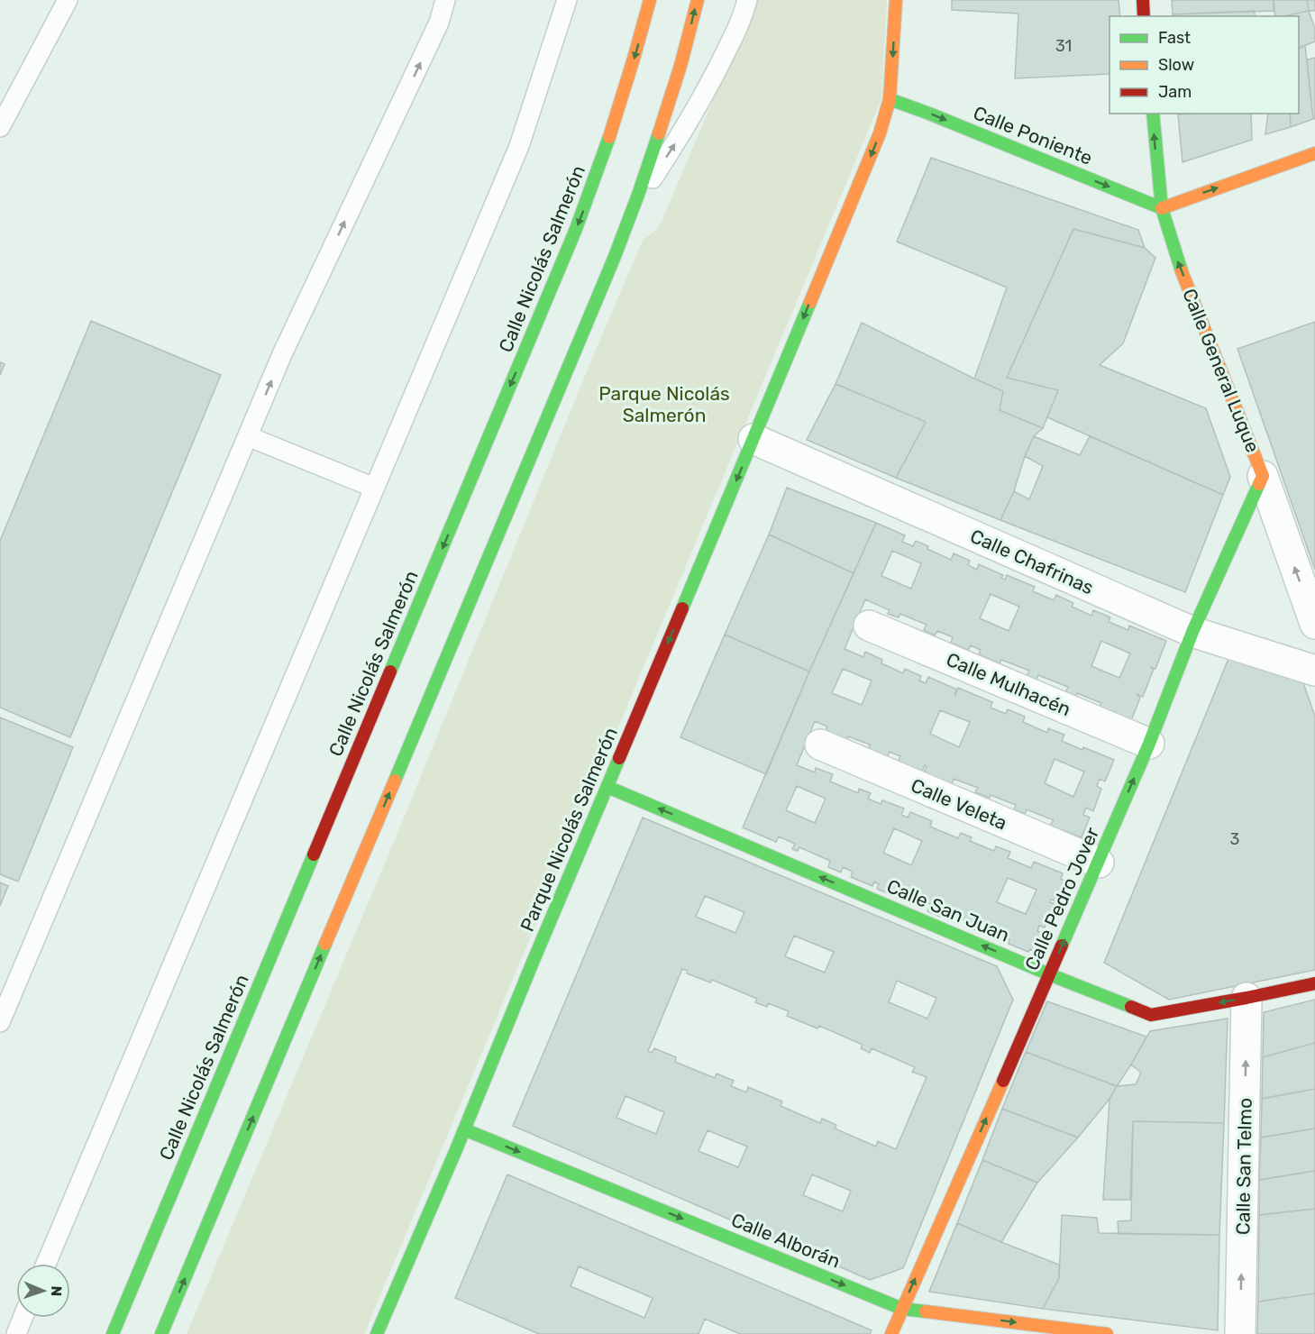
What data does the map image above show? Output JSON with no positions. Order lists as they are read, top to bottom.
{
  "streets": {
    "main road": [
      "Calle Poniente",
      "Calle Nicolás Salmerón",
      "Calle General Luque",
      "Parque Nicolás Salmerón",
      "Calle Pedro Jover",
      "Calle San Juan",
      "Calle Alborán"
    ],
    "street": [
      "Calle Chafrinas",
      "Calle Mulhacén",
      "Calle Veleta",
      "Calle San Telmo"
    ]
  },
  "crossings": [
    ["Calle Poniente", "Calle General Luque"],
    ["Calle Poniente", "Parque Nicolás Salmerón"],
    ["Calle General Luque", "Calle Pedro Jover"],
    ["Calle Chafrinas", "Parque Nicolás Salmerón"],
    ["Calle Chafrinas", "Calle Pedro Jover"],
    ["Calle Mulhacén", "Calle Pedro Jover"],
    ["Calle Veleta", "Calle Pedro Jover"],
    ["Parque Nicolás Salmerón", "Calle San Juan"],
    ["Parque Nicolás Salmerón", "Calle Alborán"],
    ["Calle Pedro Jover", "Calle San Juan"],
    ["Calle Pedro Jover", "Calle Alborán"],
    ["Calle San Juan", "Calle San Telmo"]
  ],
  "one_way": [
    "Calle Poniente",
    "Calle General Luque",
    "Parque Nicolás Salmerón",
    "Calle Pedro Jover",
    "Calle San Juan",
    "Calle San Telmo",
    "Calle Alborán"
  ],
  "parks": ["Parque Nicolás Salmerón"],
  "house_numbers": ["31", "3"],
  "legend": ["Fast", "Slow", "Jam"],
  "north": "right"
}
